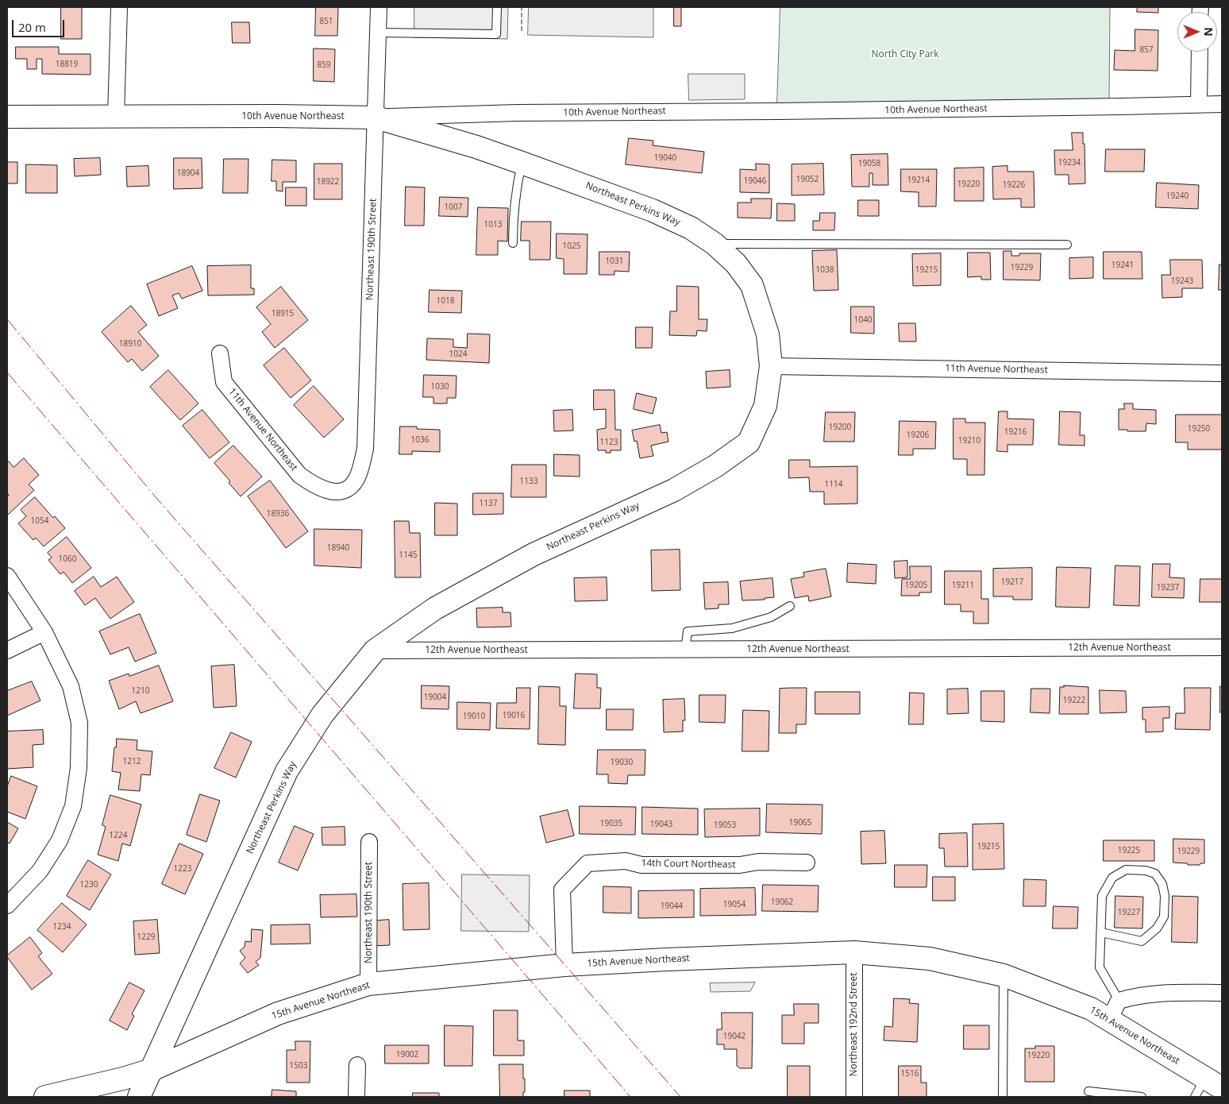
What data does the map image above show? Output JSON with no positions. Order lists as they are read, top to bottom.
{
  "streets": {
    "main road": ["10th Avenue Northeast", "Northeast Perkins Way", "15th Avenue Northeast"],
    "street": [
      "Northeast 190th Street",
      "11th Avenue Northeast",
      "12th Avenue Northeast",
      "14th Court Northeast",
      "Northeast 192nd Street"
    ]
  },
  "crossings": [
    ["10th Avenue Northeast", "Northeast Perkins Way"],
    ["10th Avenue Northeast", "Northeast 190th Street"],
    ["Northeast Perkins Way", "Northeast 190th Street"],
    ["Northeast Perkins Way", "11th Avenue Northeast"],
    ["Northeast Perkins Way", "12th Avenue Northeast"],
    ["Northeast Perkins Way", "15th Avenue Northeast"],
    ["Northeast 190th Street", "11th Avenue Northeast"],
    ["Northeast 190th Street", "15th Avenue Northeast"],
    ["14th Court Northeast", "15th Avenue Northeast"],
    ["15th Avenue Northeast", "Northeast 192nd Street"]
  ],
  "parks": ["North City Park"],
  "house_numbers": [
    "851",
    "857",
    "18819",
    "859",
    "19040",
    "19234",
    "19058",
    "18904",
    "19052",
    "19214",
    "19046",
    "18922",
    "19220",
    "19226",
    "19240",
    "1007",
    "1013",
    "1025",
    "1031",
    "19241",
    "19229",
    "1038",
    "19215",
    "19243",
    "1018",
    "18915",
    "1040",
    "18910",
    "1024",
    "1030",
    "19200",
    "19250",
    "19216",
    "19206",
    "1036",
    "19210",
    "1123",
    "1133",
    "1114",
    "1137",
    "18936",
    "1054",
    "18940",
    "1145",
    "1060",
    "19217",
    "19205",
    "19211",
    "19237",
    "1210",
    "19004",
    "19222",
    "19016",
    "19010",
    "1212",
    "19030",
    "19065",
    "19035",
    "19043",
    "19053",
    "1224",
    "19215",
    "19225",
    "19229",
    "1223",
    "1230",
    "19062",
    "19054",
    "19044",
    "19227",
    "1234",
    "1229",
    "19042",
    "19002",
    "19220",
    "1503",
    "1516"
  ],
  "scale_bar": "20 m",
  "north": "right"
}
